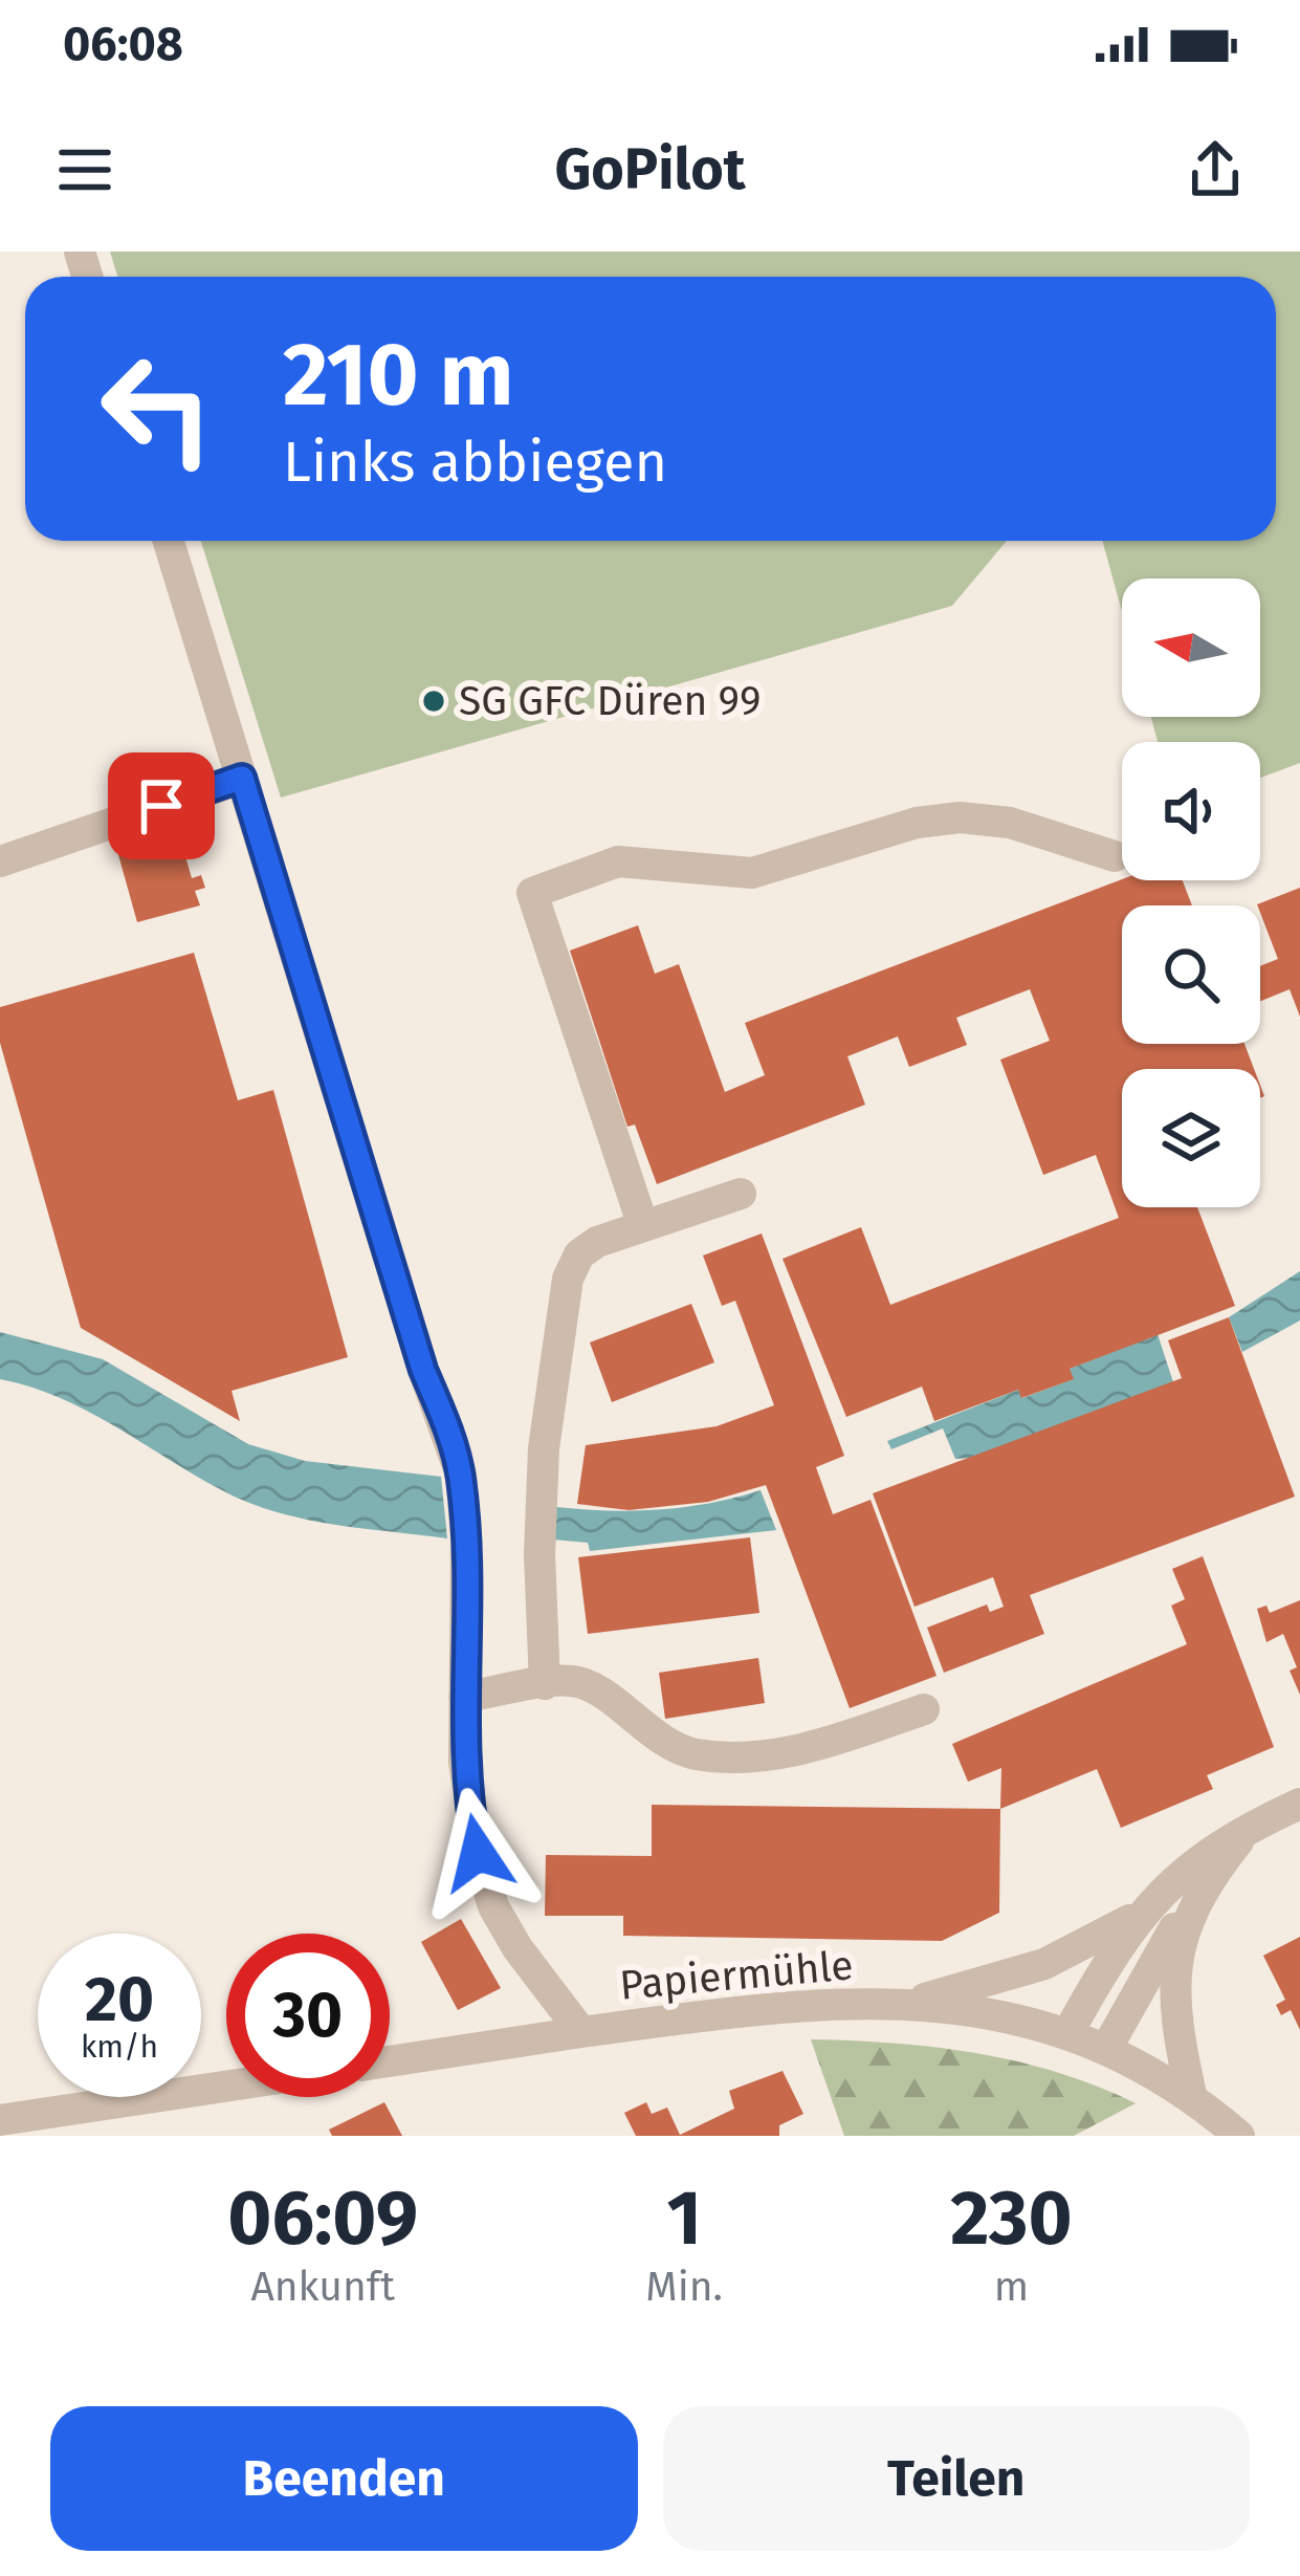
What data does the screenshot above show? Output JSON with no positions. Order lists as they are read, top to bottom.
{
  "streets": {
    "street": ["Papiermühle"]
  },
  "places": ["SG GFC Düren 99"],
  "north": "left",
  "page": {
    "status": "06:08",
    "header": "GoPilot",
    "turn": ["210 m", "Links abbiegen"],
    "speed": "20 km/h",
    "limit": "30",
    "eta": [
      "06:09",
      "Ankunft",
      "1",
      "Min.",
      "230",
      "m"
    ],
    "buttons": ["Beenden", "Teilen"]
  }
}
